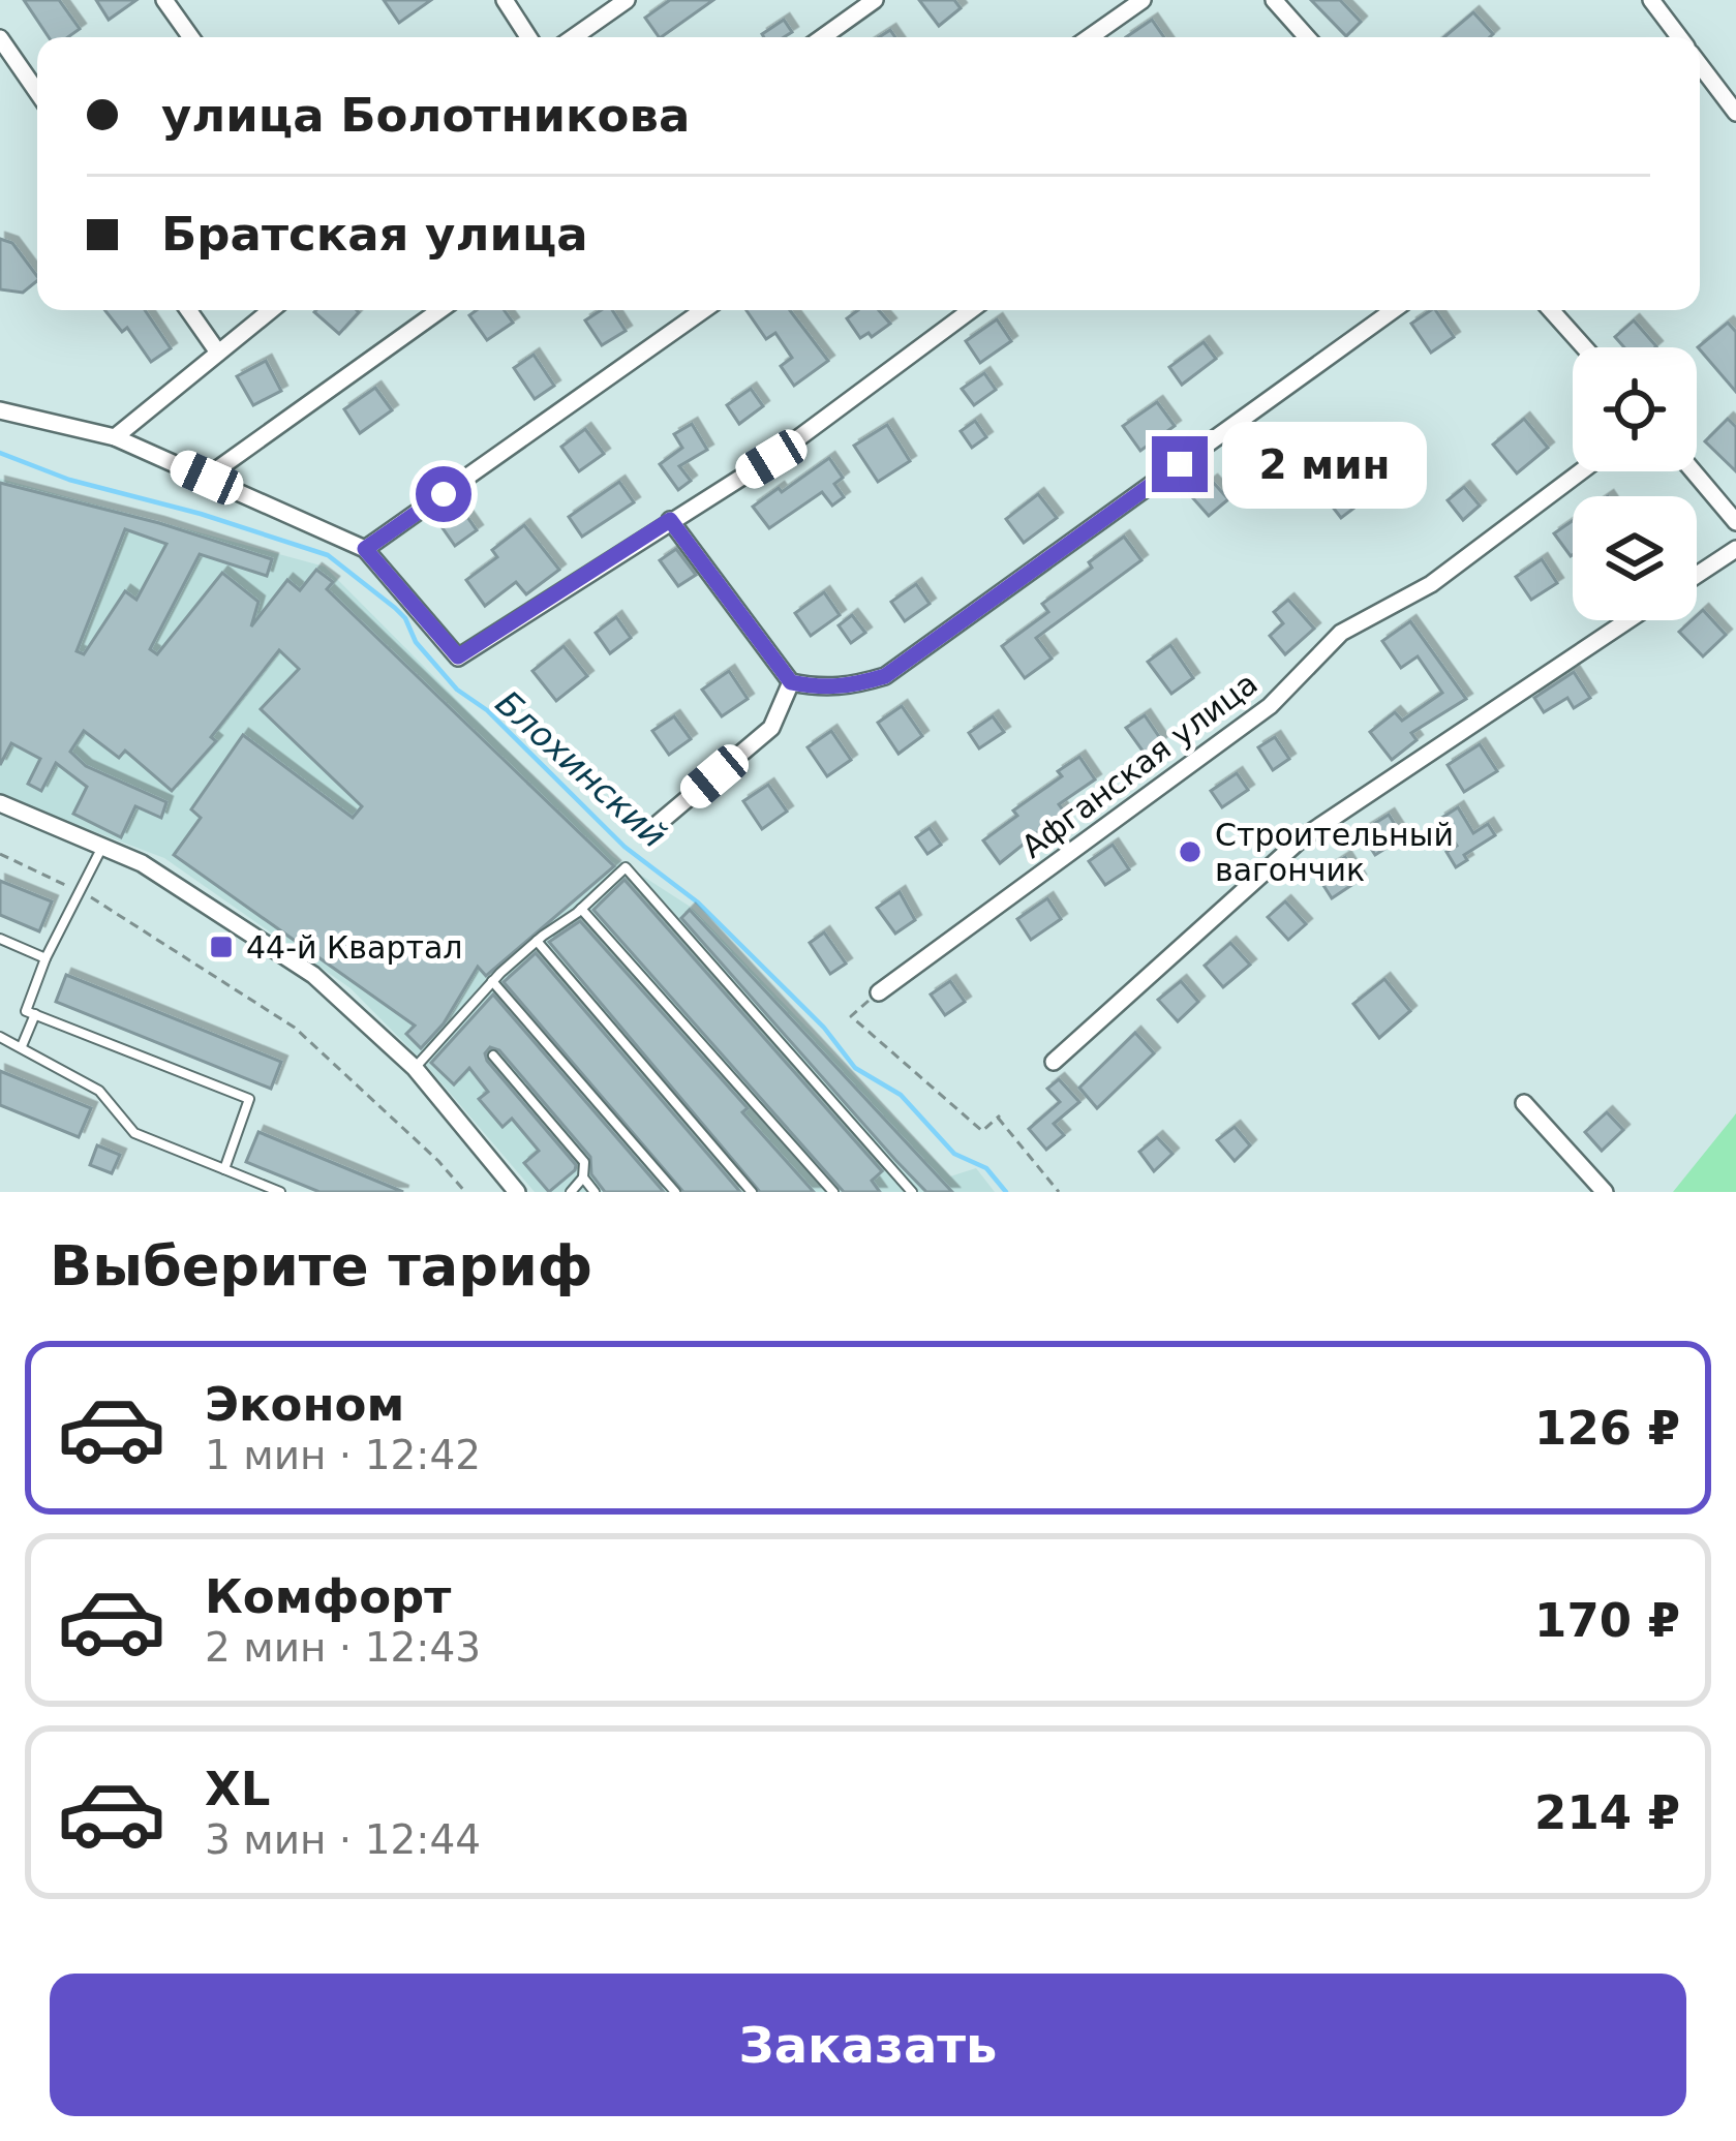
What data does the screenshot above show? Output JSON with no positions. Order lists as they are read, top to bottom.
{
  "streets": {
    "street": ["Афганская улица"]
  },
  "water": ["Блохинский"],
  "places": {
    "other": ["Строительный вагончик"],
    "transit": ["44-й Квартал"]
  },
  "page": {
    "banner": ["улица Болотникова", "Братская улица"],
    "bubble": "2 мин",
    "heading": "Выберите тариф",
    "list": [
      {
        "name": "Эконом",
        "note": "1 мин · 12:42",
        "value": "126 ₽"
      },
      {
        "name": "Комфорт",
        "note": "2 мин · 12:43",
        "value": "170 ₽"
      },
      {
        "name": "XL",
        "note": "3 мин · 12:44",
        "value": "214 ₽"
      }
    ],
    "buttons": "Заказать"
  }
}
